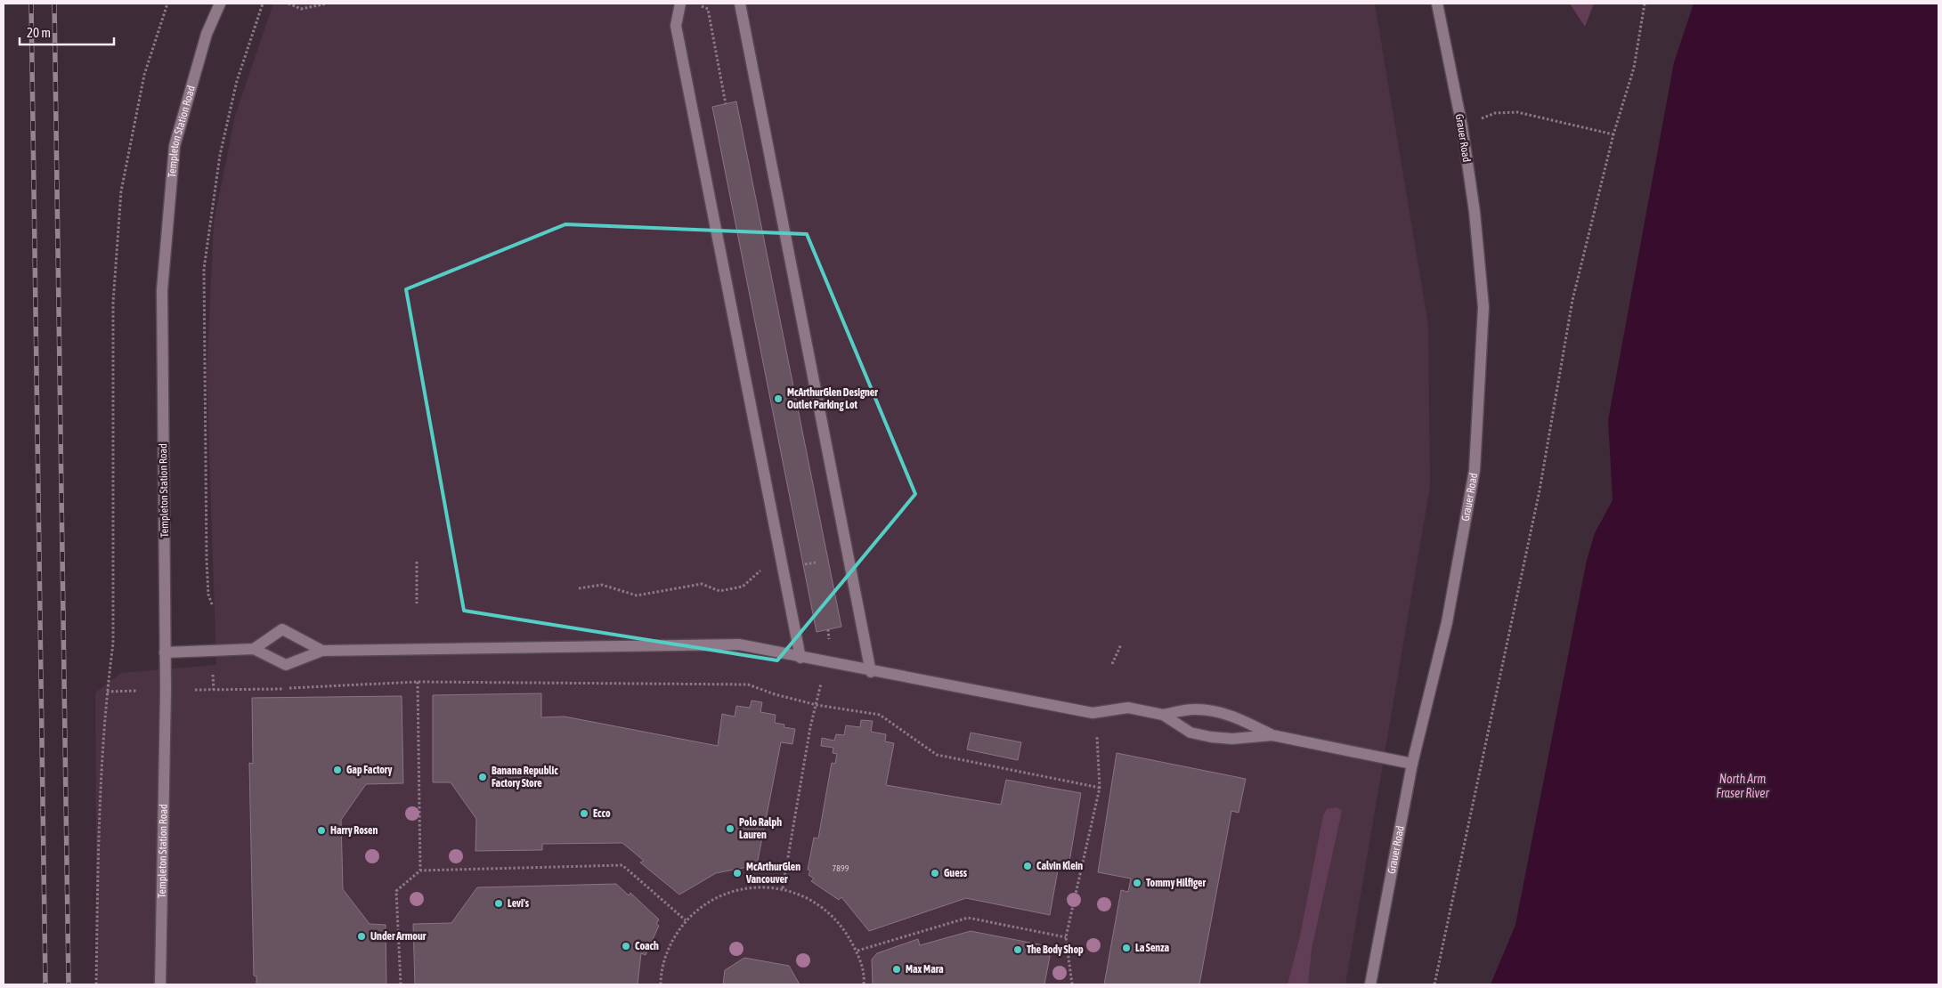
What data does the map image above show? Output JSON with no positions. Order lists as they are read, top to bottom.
{
  "streets": {
    "street": ["Templeton Station Road", "Grauer Road"]
  },
  "water": ["North Arm Fraser River"],
  "places": [
    "McArthurGlen Designer Outlet Parking Lot",
    "Gap Factory",
    "Banana Republic Factory Store",
    "Ecco",
    "Polo Ralph Lauren",
    "Harry Rosen",
    "Calvin Klein",
    "McArthurGlen Vancouver",
    "Guess",
    "Tommy Hilfiger",
    "Levi's",
    "Under Armour",
    "Coach",
    "La Senza",
    "The Body Shop",
    "Max Mara"
  ],
  "house_numbers": ["7899"],
  "scale_bar": "20 m"
}
